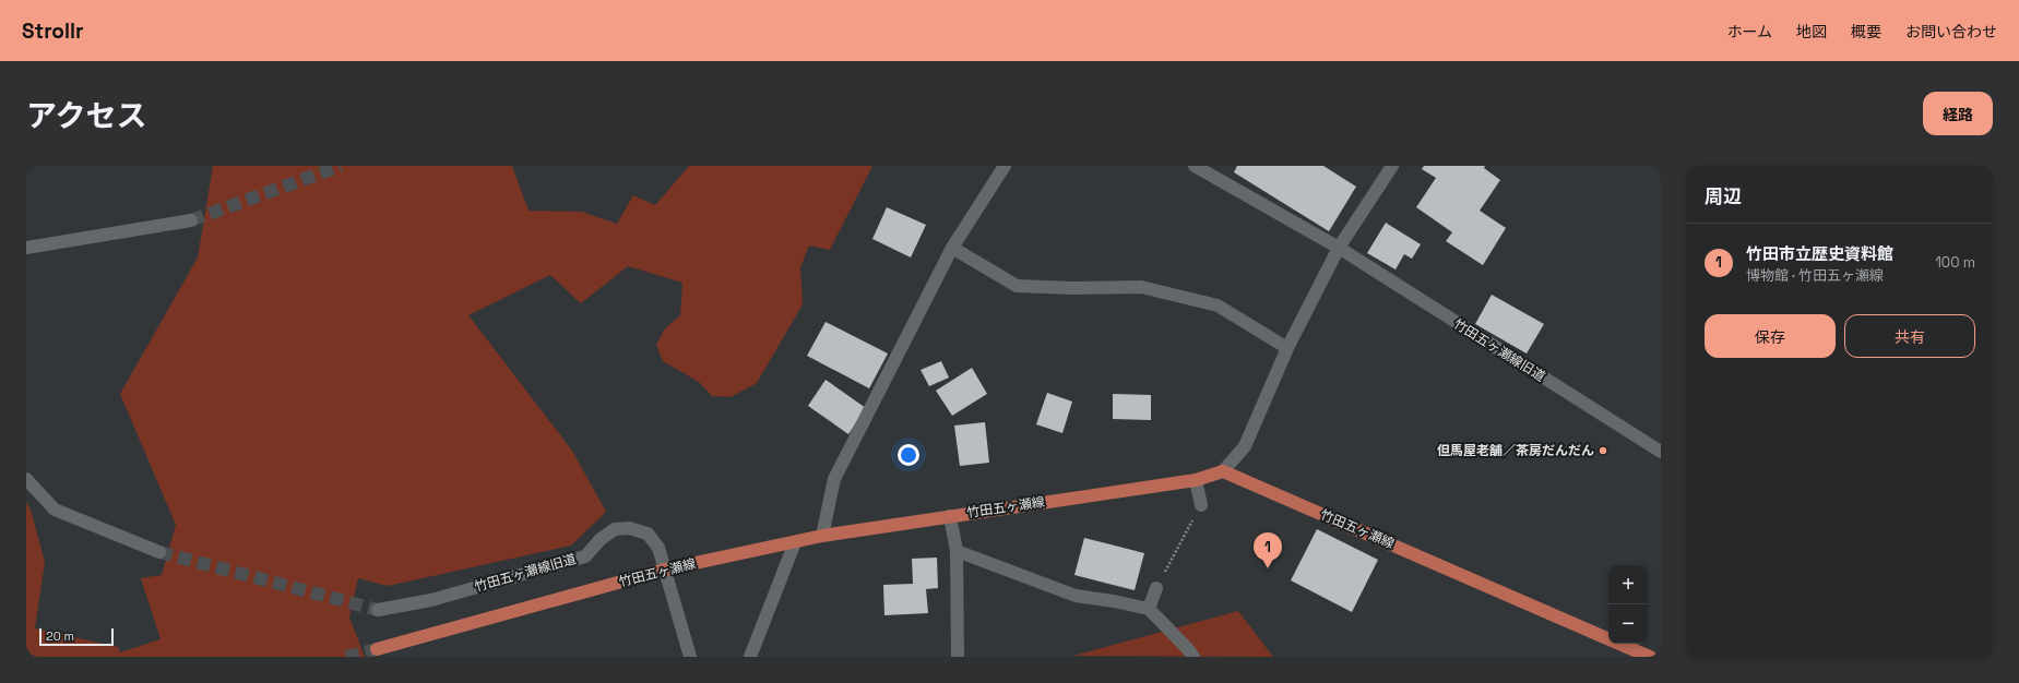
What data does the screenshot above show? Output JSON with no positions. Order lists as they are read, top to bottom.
{
  "streets": {
    "main road": ["竹田五ヶ瀬線"],
    "street": ["竹田五ヶ瀬線旧道"]
  },
  "crossings": [
    ["竹田五ヶ瀬線旧道", "竹田五ヶ瀬線"]
  ],
  "places": ["但馬屋老舗／茶房だんだん"],
  "scale_bar": "20 m",
  "page": {
    "header": "Strollr",
    "nav": [
      "ホーム",
      "地図",
      "概要",
      "お問い合わせ"
    ],
    "title": "アクセス",
    "buttons": [
      "経路",
      ["保存", "共有"]
    ],
    "heading": "周辺",
    "list": [
      {
        "mark": "1",
        "name": "竹田市立歴史資料館",
        "note": "博物館 · 竹田五ヶ瀬線",
        "value": "100 m"
      }
    ],
    "pins": "1",
    "map_buttons": ["+", "−"],
    "scale": "20 m"
  }
}
